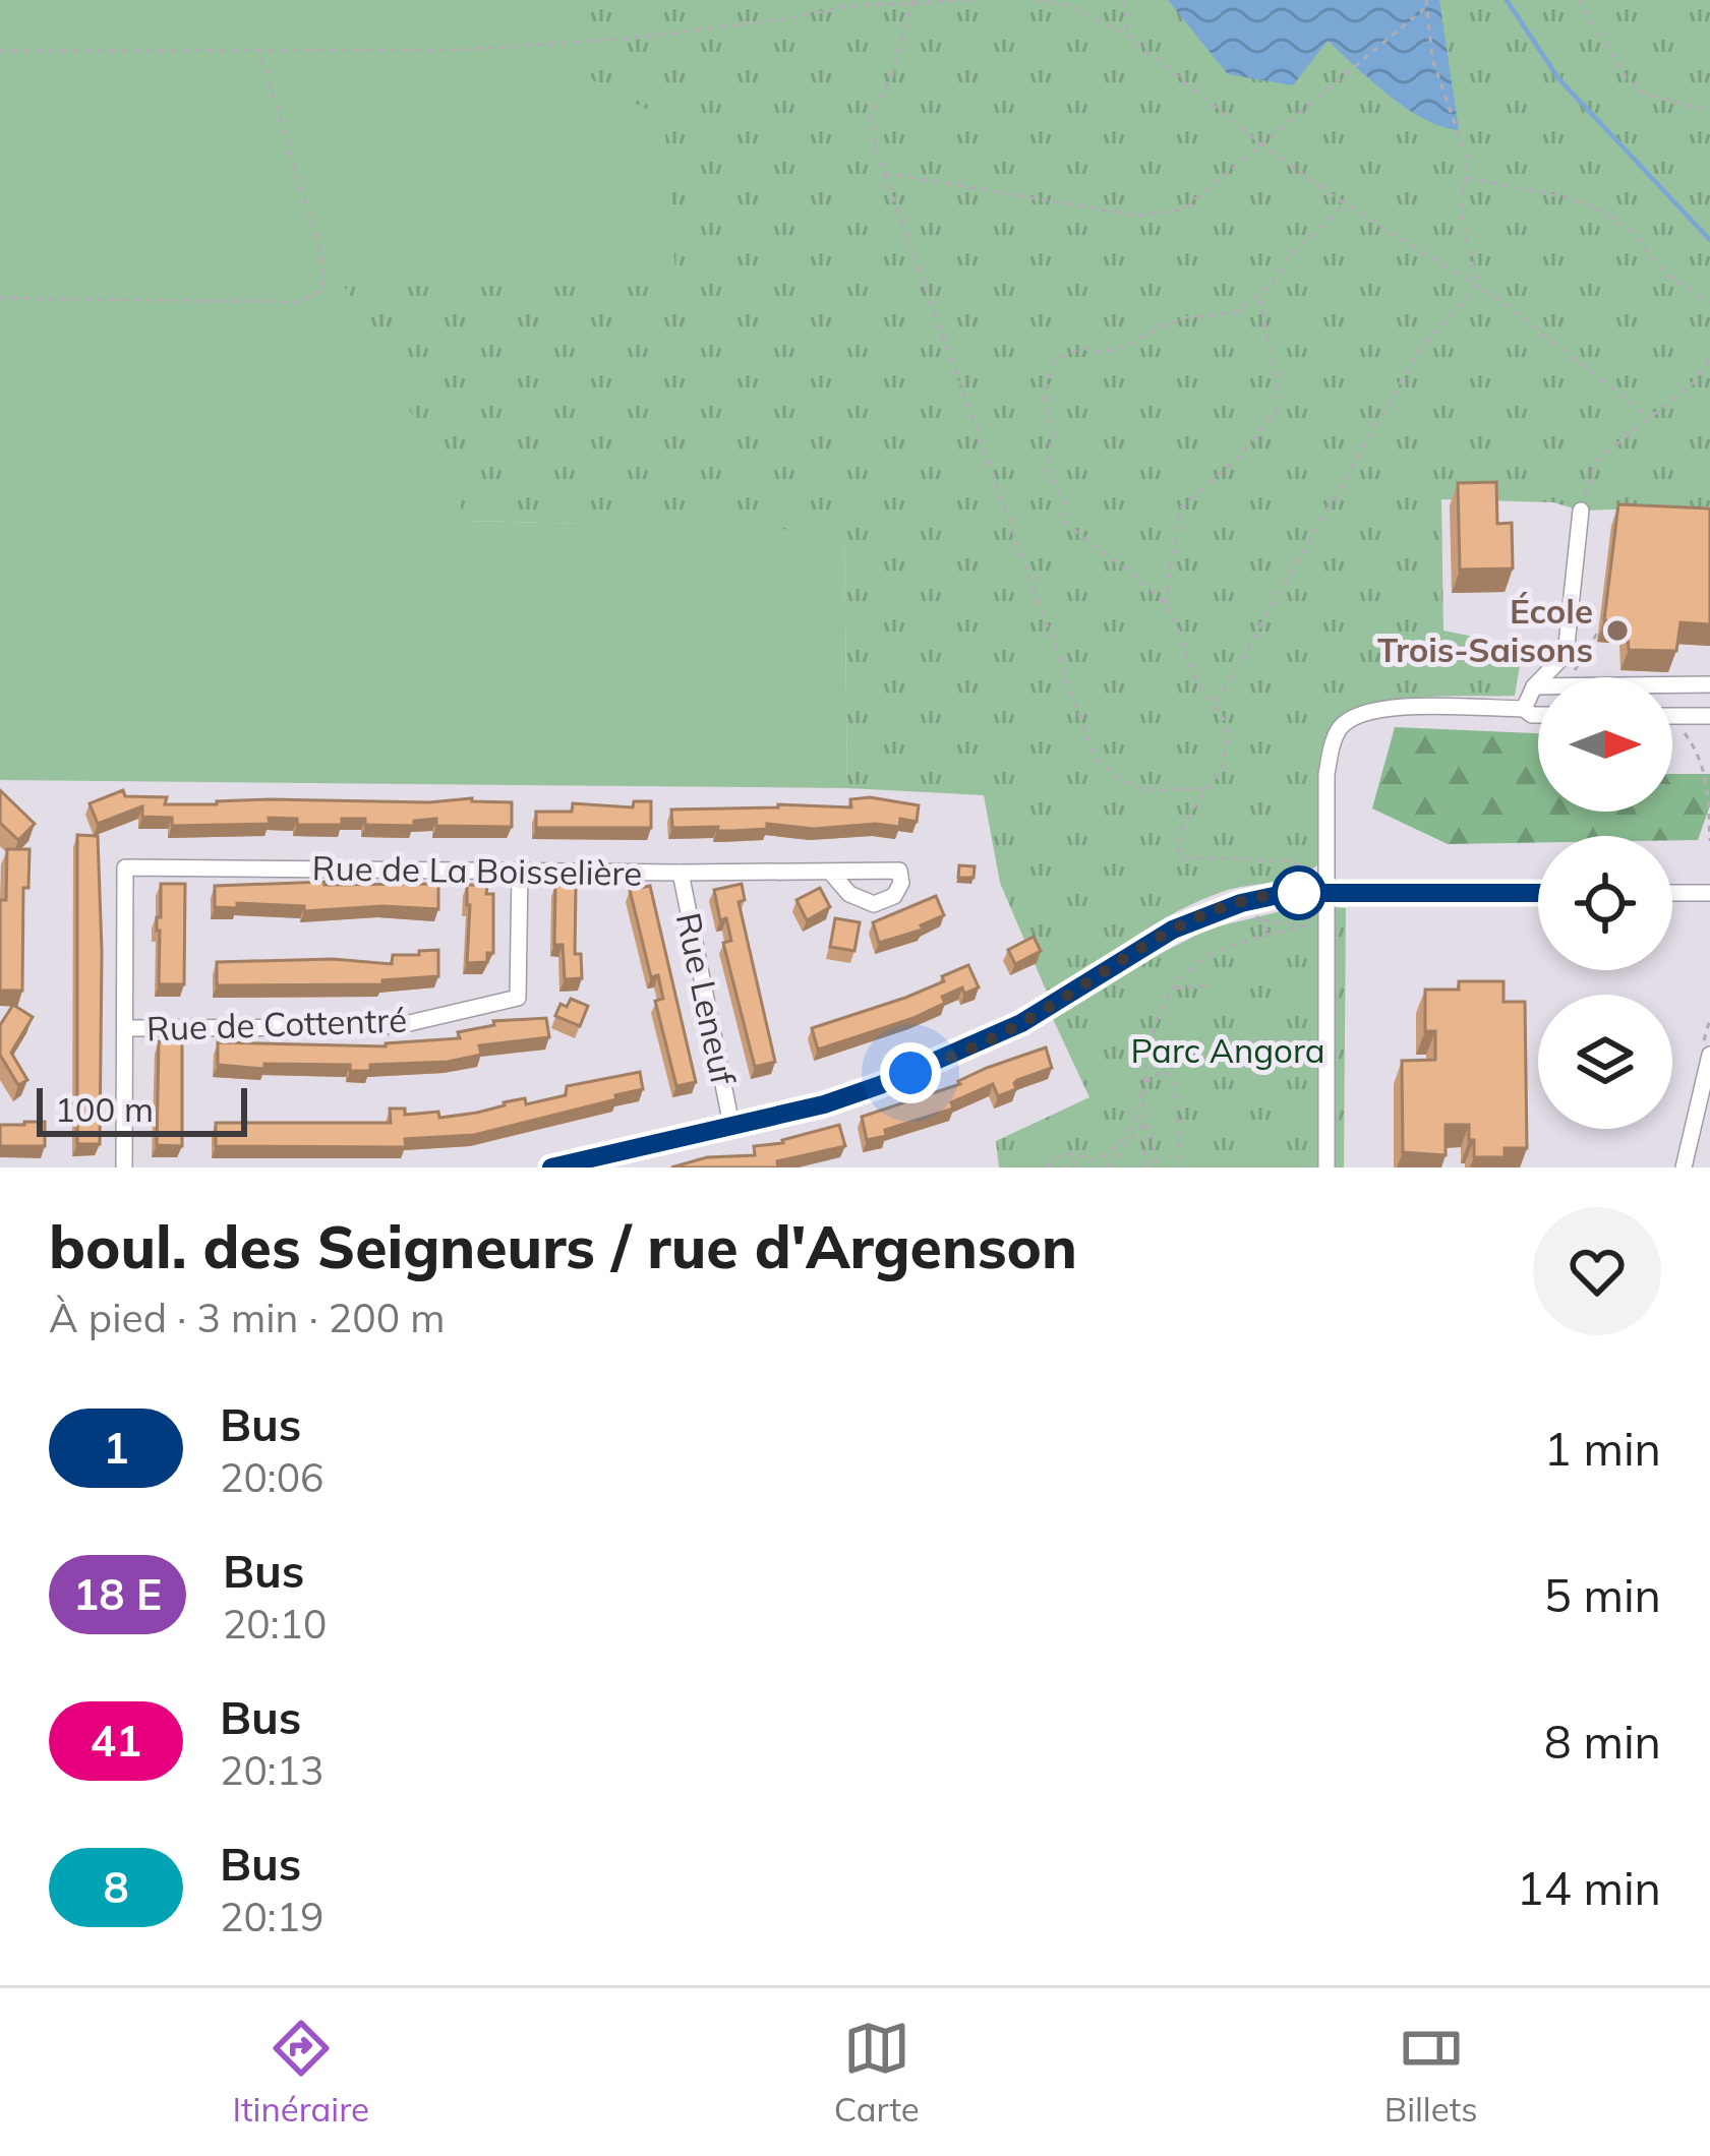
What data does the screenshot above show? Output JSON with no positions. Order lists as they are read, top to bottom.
{
  "streets": {
    "street": ["Rue de La Boisselière", "Rue Leneuf", "Rue de Cottentré"]
  },
  "crossings": [
    ["Rue de La Boisselière", "Rue Leneuf"],
    ["Rue de La Boisselière", "Rue de Cottentré"]
  ],
  "parks": ["Parc Angora"],
  "places": ["École Trois-Saisons"],
  "lines": ["bus line 1"],
  "scale_bar": "100 m",
  "north": "right",
  "page": {
    "scale": "100 m",
    "heading": ["boul. des Seigneurs / rue d'Argenson", "À pied · 3 min · 200 m"],
    "list": [
      {
        "mark": "1",
        "name": "Bus",
        "note": "20:06",
        "value": "1 min"
      },
      {
        "mark": "18 E",
        "name": "Bus",
        "note": "20:10",
        "value": "5 min"
      },
      {
        "mark": "41",
        "name": "Bus",
        "note": "20:13",
        "value": "8 min"
      },
      {
        "mark": "8",
        "name": "Bus",
        "note": "20:19",
        "value": "14 min"
      }
    ],
    "tabs": ["Itinéraire", "Carte", "Billets"]
  }
}
